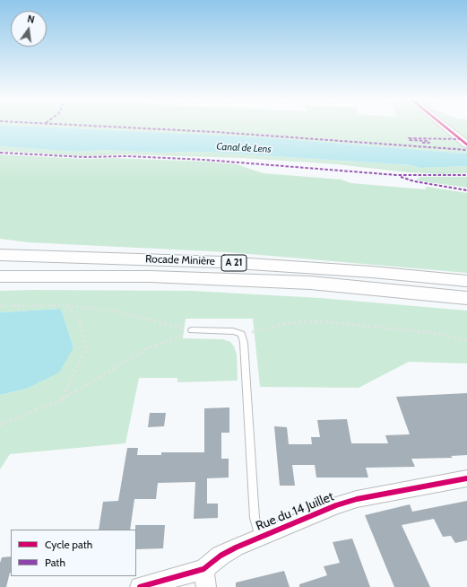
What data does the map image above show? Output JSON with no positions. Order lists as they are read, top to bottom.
{
  "streets": {
    "highway": ["Rocade Minière", "A 21"],
    "street": ["Rue du 14 Juillet"]
  },
  "water": ["Canal de Lens"],
  "legend": ["Cycle path", "Path"],
  "north": "top"
}
